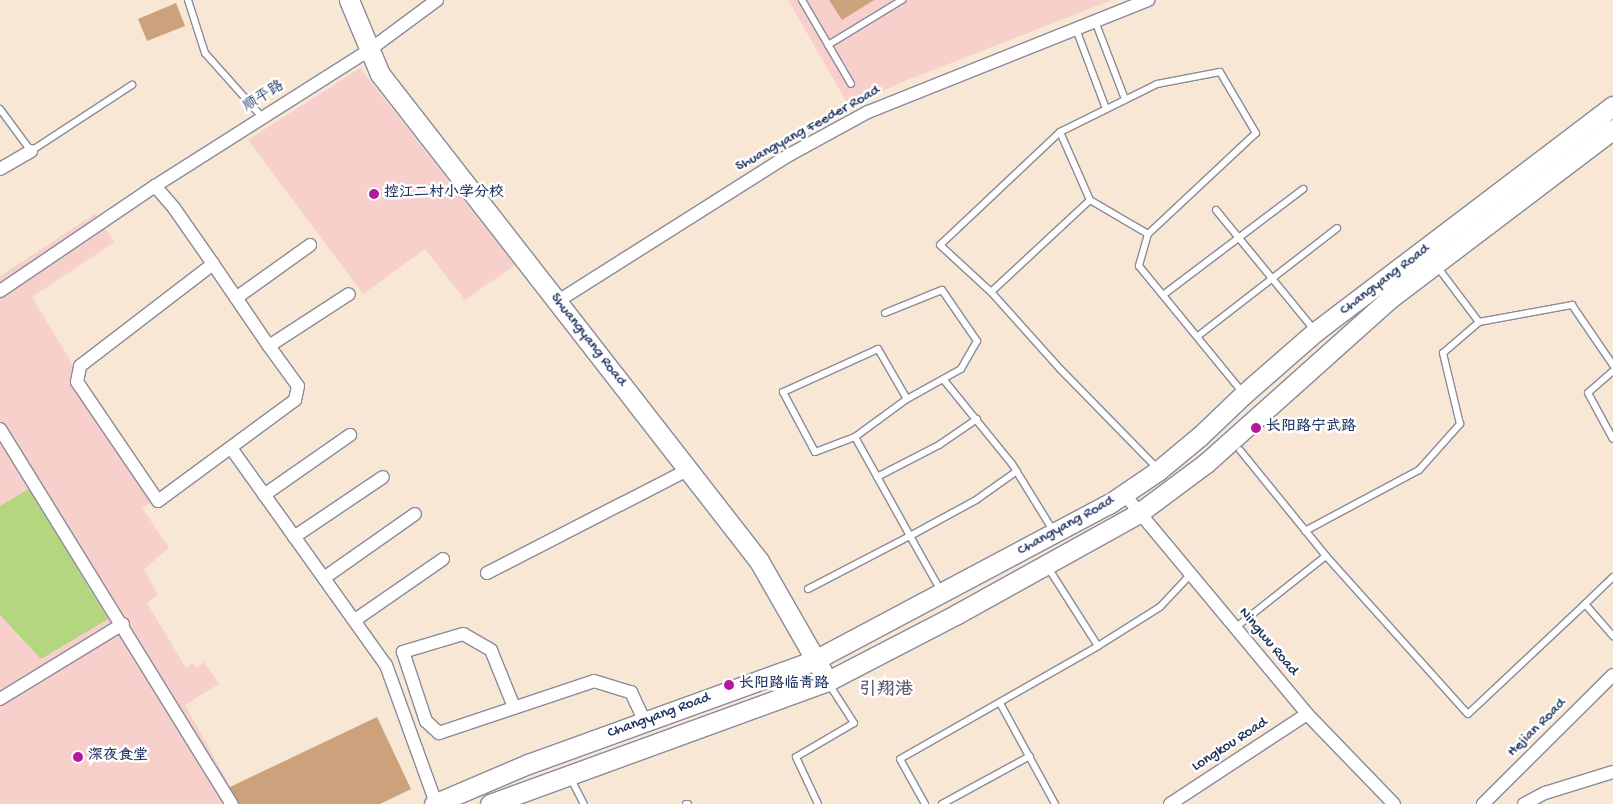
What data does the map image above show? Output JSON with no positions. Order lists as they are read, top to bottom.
{
  "streets": {
    "main road": ["Changyang Road", "Shuangyang Road"],
    "street": [
      "顺平路",
      "Shuangyang Feeder Road",
      "Ningwu Road",
      "Hejian Road",
      "Longkou Road"
    ]
  },
  "crossings": [
    ["顺平路", "Shuangyang Road"],
    ["Shuangyang Feeder Road", "Shuangyang Road"],
    ["Changyang Road", "Shuangyang Road"],
    ["Changyang Road", "Ningwu Road"],
    ["Ningwu Road", "Longkou Road"]
  ],
  "districts": ["引翔港"],
  "places": [
    "控江二村小学分校",
    "长阳路宁武路",
    "长阳路临青路",
    "深夜食堂"
  ]
}
